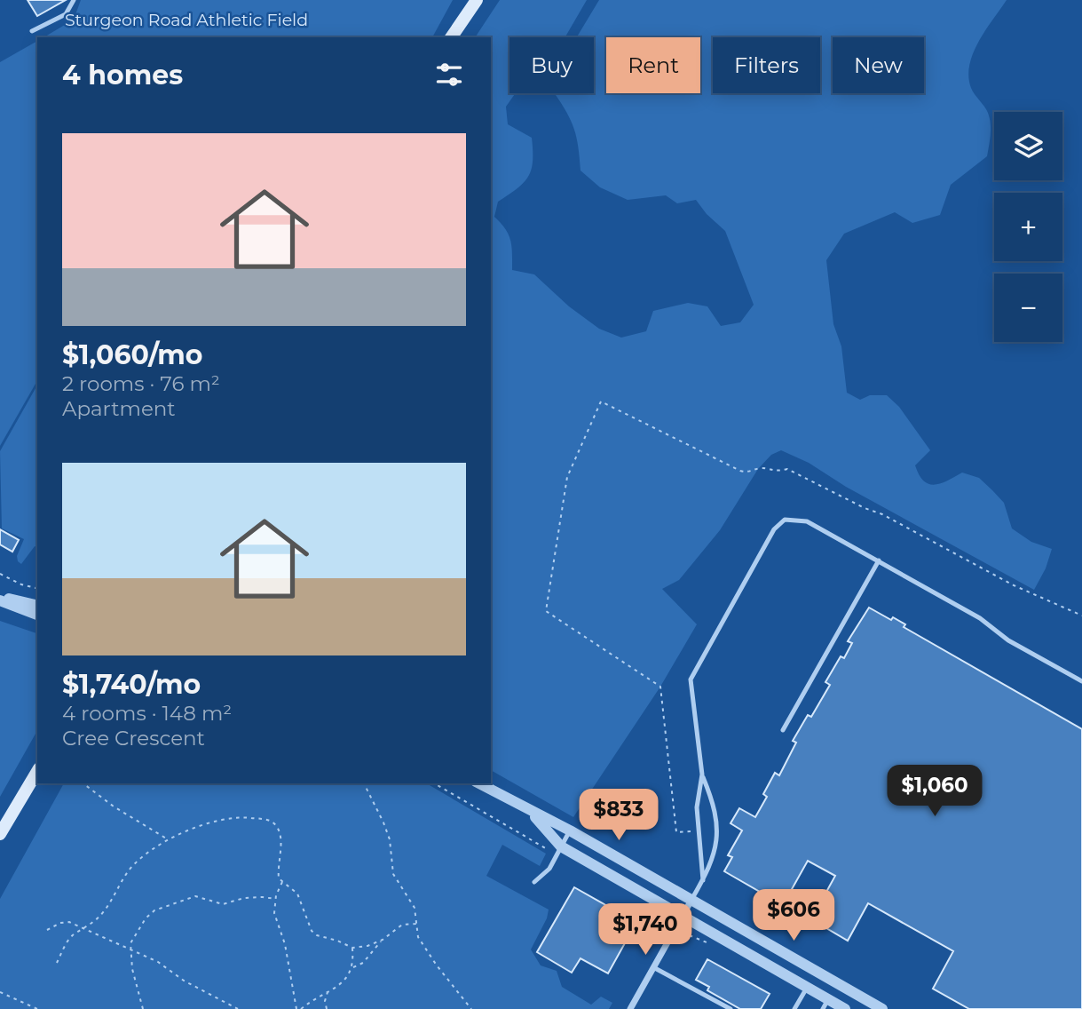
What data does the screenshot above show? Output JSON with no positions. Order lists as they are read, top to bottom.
{
  "parks": ["Sturgeon Road Athletic Field"],
  "page": {
    "chip": [
      "Buy",
      "Rent",
      "Filters",
      "New"
    ],
    "heading": "4 homes",
    "map_buttons": ["+", "−"],
    "list": [
      {
        "name": "$1,060/mo",
        "note": "2 rooms · 76 m² · Apartment"
      },
      {
        "name": "$1,740/mo",
        "note": "4 rooms · 148 m² · Cree Crescent"
      }
    ],
    "price": [
      "$1,060",
      "$833",
      "$606",
      "$1,740"
    ]
  }
}
